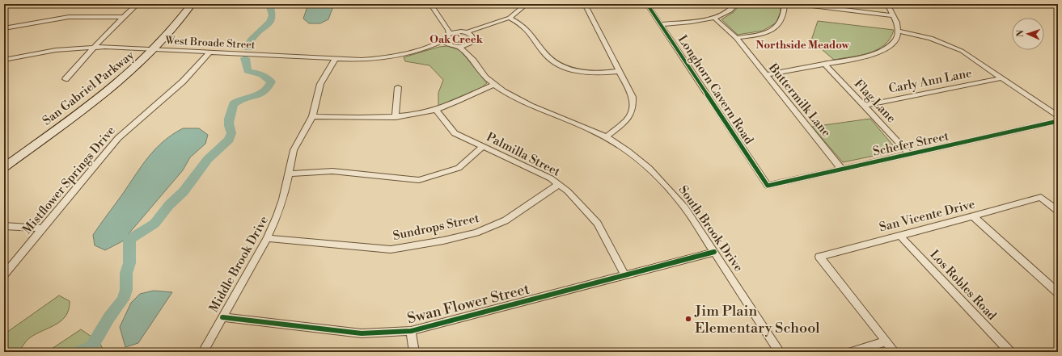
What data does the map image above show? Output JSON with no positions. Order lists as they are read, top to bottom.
{
  "streets": {
    "street": [
      "West Broade Street",
      "Carly Ann Lane",
      "San Gabriel Parkway",
      "Longhorn Cavern Road",
      "Buttermilk Lane",
      "Flag Lane",
      "Schefer Street",
      "Palmilla Street",
      "Mistflower Springs Drive",
      "San Vicente Drive",
      "Sundrops Street",
      "South Brook Drive",
      "Middle Brook Drive",
      "Los Robles Road",
      "Swan Flower Street"
    ]
  },
  "crossings": [
    ["West Broade Street", "San Gabriel Parkway"],
    ["West Broade Street", "Mistflower Springs Drive"],
    ["West Broade Street", "South Brook Drive"],
    ["West Broade Street", "Middle Brook Drive"],
    ["Carly Ann Lane", "Flag Lane"],
    ["Longhorn Cavern Road", "Schefer Street"],
    ["Buttermilk Lane", "Schefer Street"],
    ["Flag Lane", "Schefer Street"],
    ["Palmilla Street", "Sundrops Street"],
    ["Palmilla Street", "Swan Flower Street"],
    ["San Vicente Drive", "Los Robles Road"],
    ["Sundrops Street", "Middle Brook Drive"],
    ["South Brook Drive", "Swan Flower Street"],
    ["Middle Brook Drive", "Swan Flower Street"]
  ],
  "districts": ["Oak Creek", "Northside Meadow"],
  "places": ["Jim Plain Elementary School"],
  "north": "left"
}
